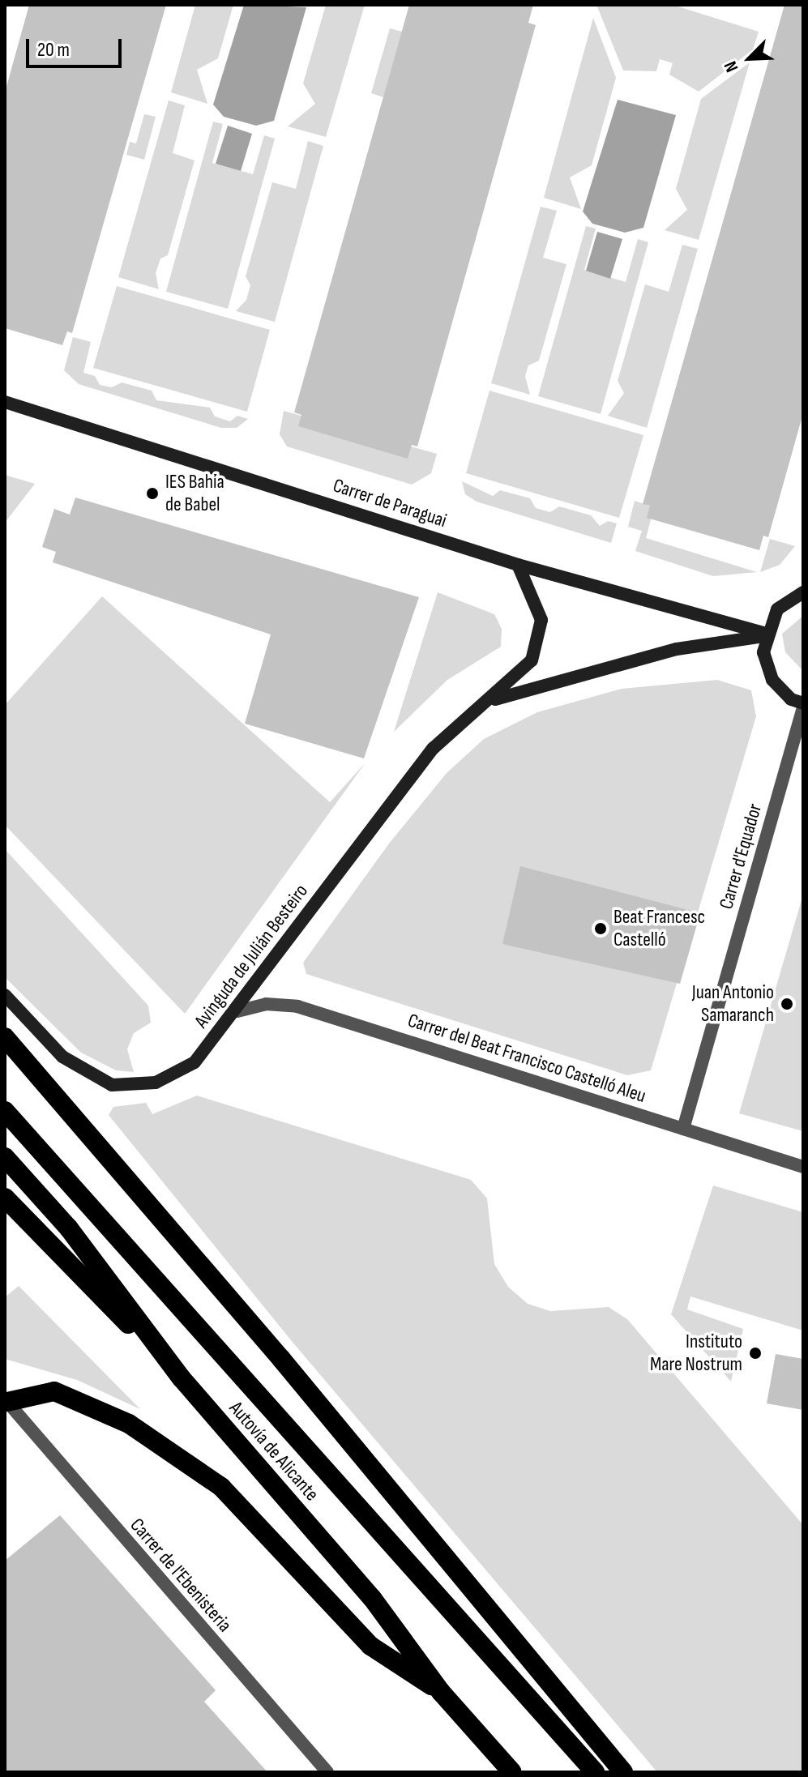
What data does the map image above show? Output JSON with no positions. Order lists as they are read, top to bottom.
{
  "streets": {
    "highway": ["Autovía de Alicante"],
    "street": [
      "Carrer de Paraguai",
      "Carrer d'Equador",
      "Avinguda de Julián Besteiro",
      "Carrer del Beat Francisco Castelló Aleu",
      "Carrer de l'Ebenisteria"
    ]
  },
  "crossings": [
    ["Carrer de Paraguai", "Avinguda de Julián Besteiro"],
    ["Carrer d'Equador", "Carrer del Beat Francisco Castelló Aleu"],
    ["Avinguda de Julián Besteiro", "Carrer del Beat Francisco Castelló Aleu"]
  ],
  "places": [
    "IES Bahía de Babel",
    "Beat Francesc Castelló",
    "Juan Antonio Samaranch",
    "Instituto Mare Nostrum"
  ],
  "scale_bar": "20 m",
  "north": "bottom left"
}
